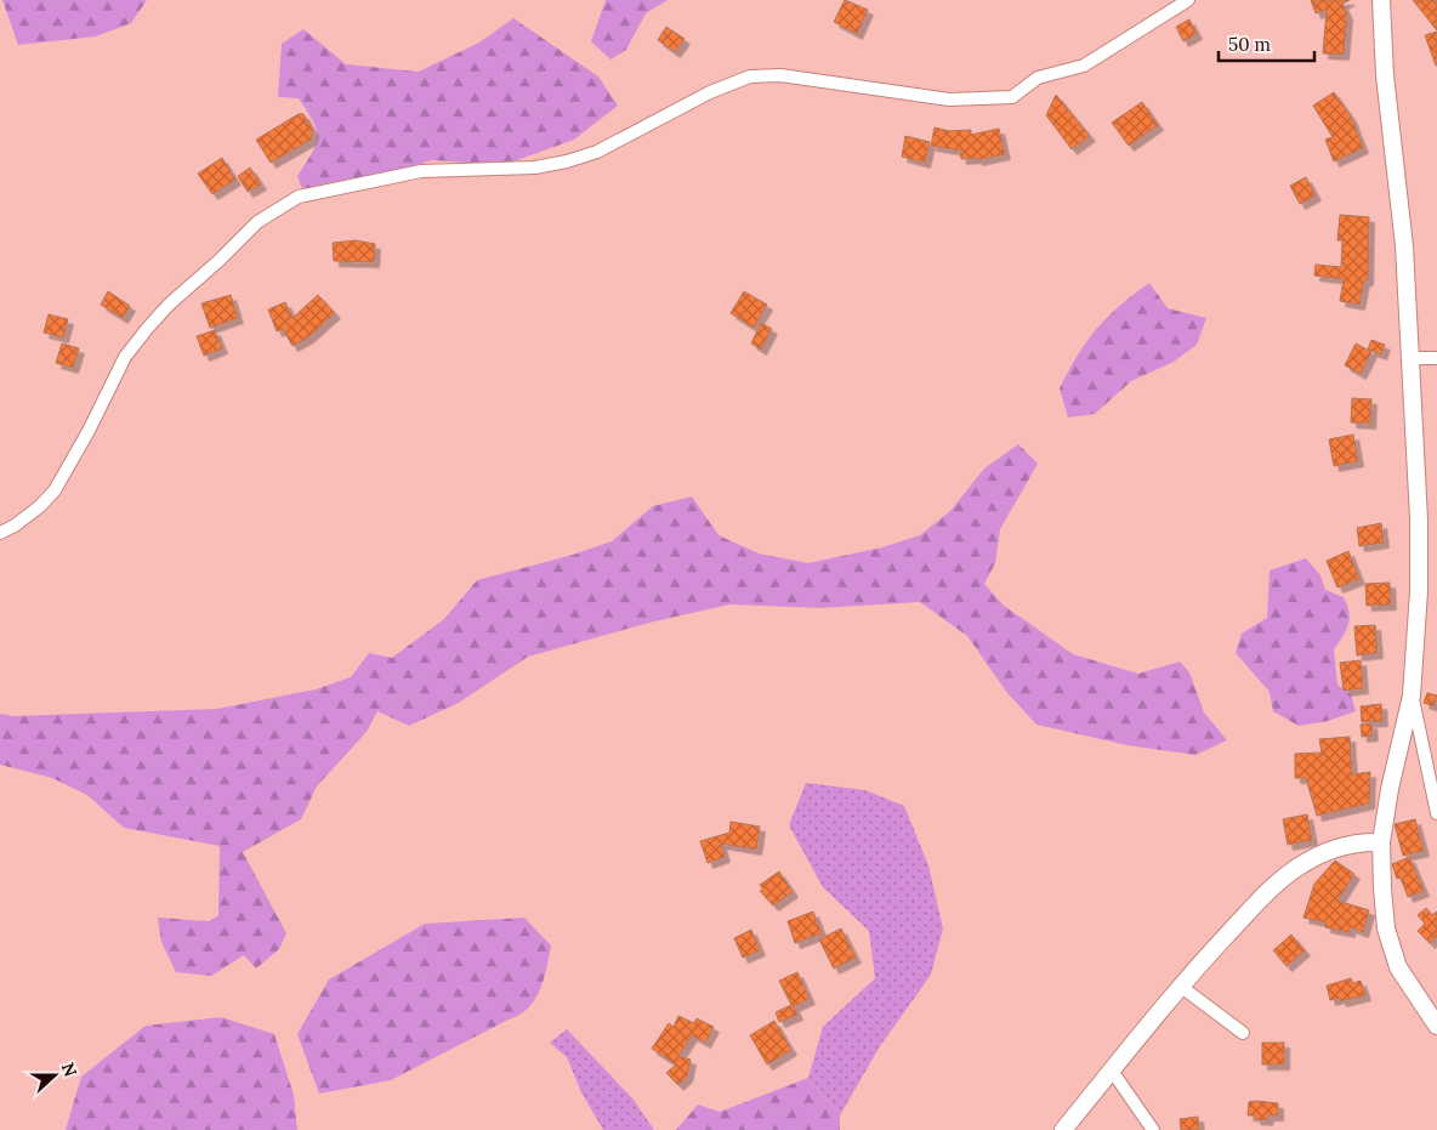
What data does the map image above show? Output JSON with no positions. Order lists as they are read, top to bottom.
{
  "scale_bar": "50 m",
  "north": "right"
}
